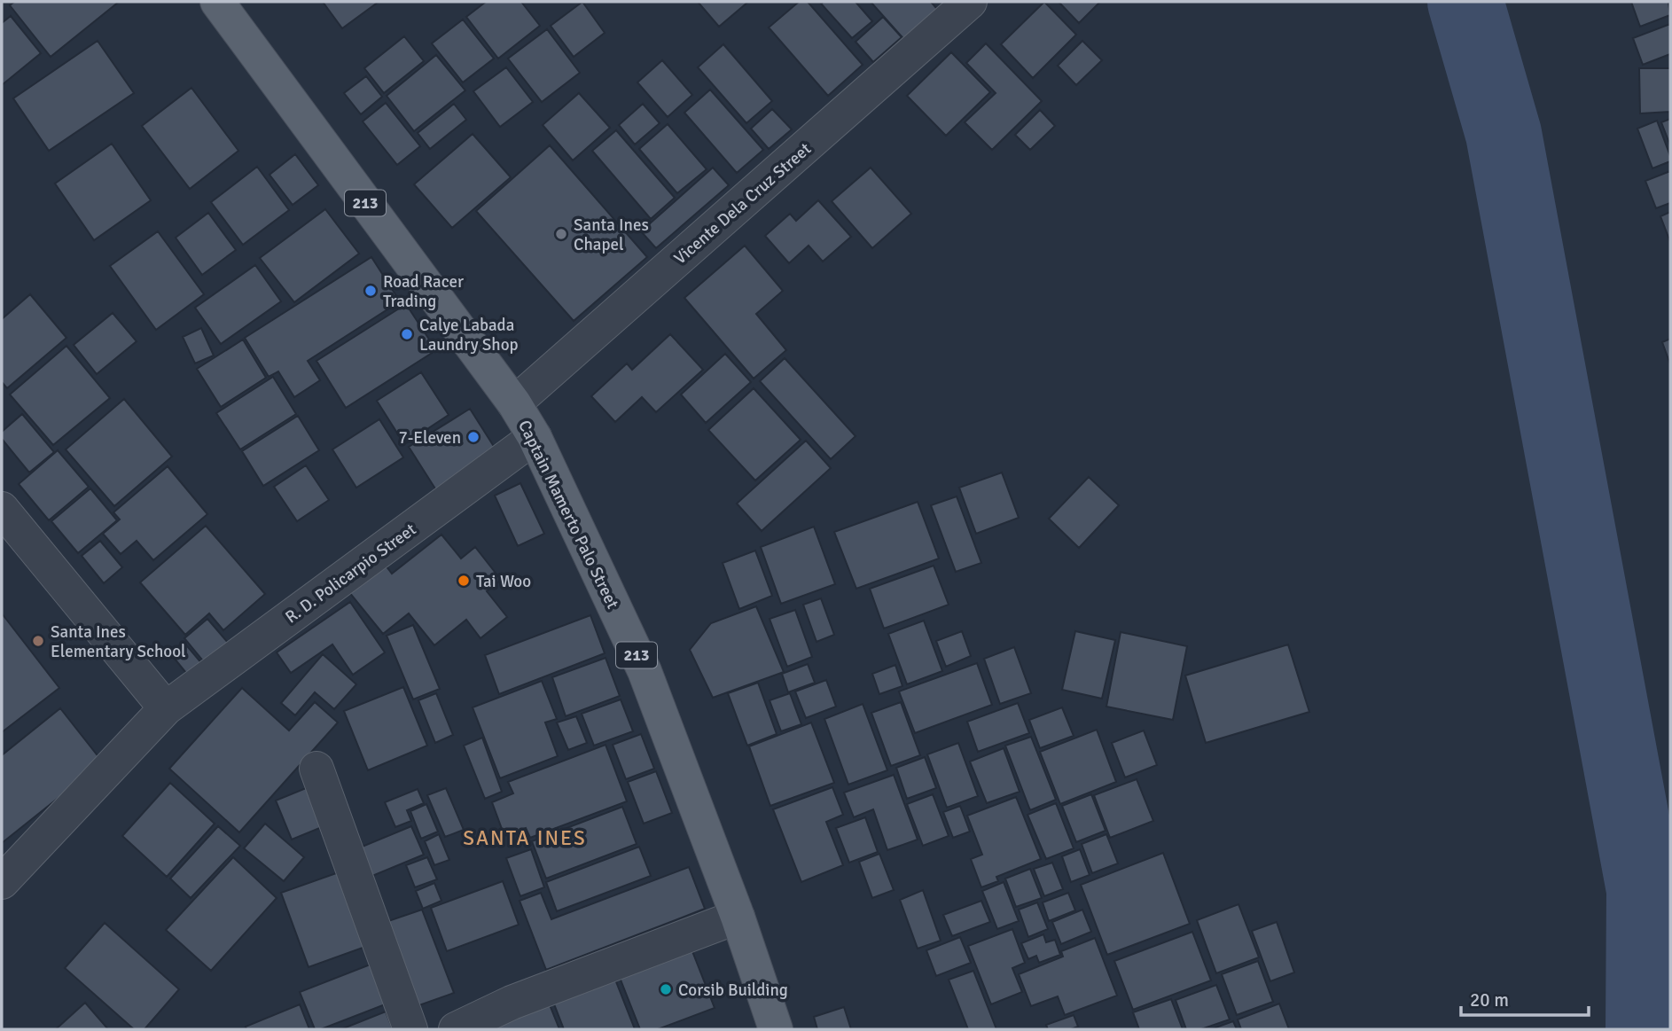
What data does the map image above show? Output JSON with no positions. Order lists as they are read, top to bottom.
{
  "streets": {
    "main road": ["213", "Captain Mamerto Palo Street"],
    "street": ["Vicente Dela Cruz Street", "R. D. Policarpio Street"]
  },
  "crossings": [
    ["213", "Captain Mamerto Palo Street"],
    ["Vicente Dela Cruz Street", "Captain Mamerto Palo Street"],
    ["Captain Mamerto Palo Street", "R. D. Policarpio Street"]
  ],
  "districts": ["SANTA INES"],
  "places": [
    "Santa Ines Chapel",
    "Road Racer Trading",
    "Calye Labada Laundry Shop",
    "7-Eleven",
    "Tai Woo",
    "Santa Ines Elementary School",
    "Corsib Building"
  ],
  "scale_bar": "20 m"
}
